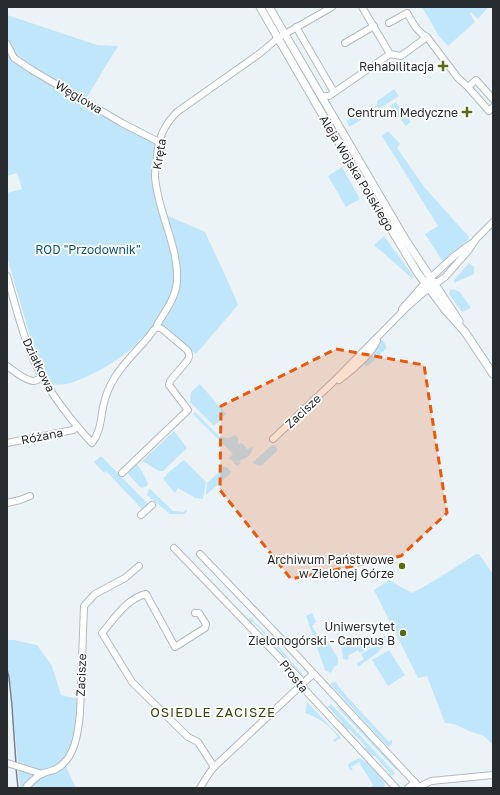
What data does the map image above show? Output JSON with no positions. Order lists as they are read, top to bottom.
{
  "streets": {
    "main road": ["Aleja Wojska Polskiego"],
    "street": [
      "Węglowa",
      "Kręta",
      "Działkowa",
      "Zacisze",
      "Różana",
      "Prosta"
    ]
  },
  "crossings": [
    ["Węglowa", "Kręta"],
    ["Kręta", "Aleja Wojska Polskiego"],
    ["Kręta", "Działkowa"],
    ["Aleja Wojska Polskiego", "Zacisze"],
    ["Działkowa", "Różana"]
  ],
  "districts": ["OSIEDLE ZACISZE"],
  "parks": ["ROD \"Przodownik\""],
  "places": {
    "health": ["Rehabilitacja", "Centrum Medyczne"],
    "other": ["Archiwum Państwowe w Zielonej Górze", "Uniwersytet Zielonogórski - Campus B"]
  }
}
